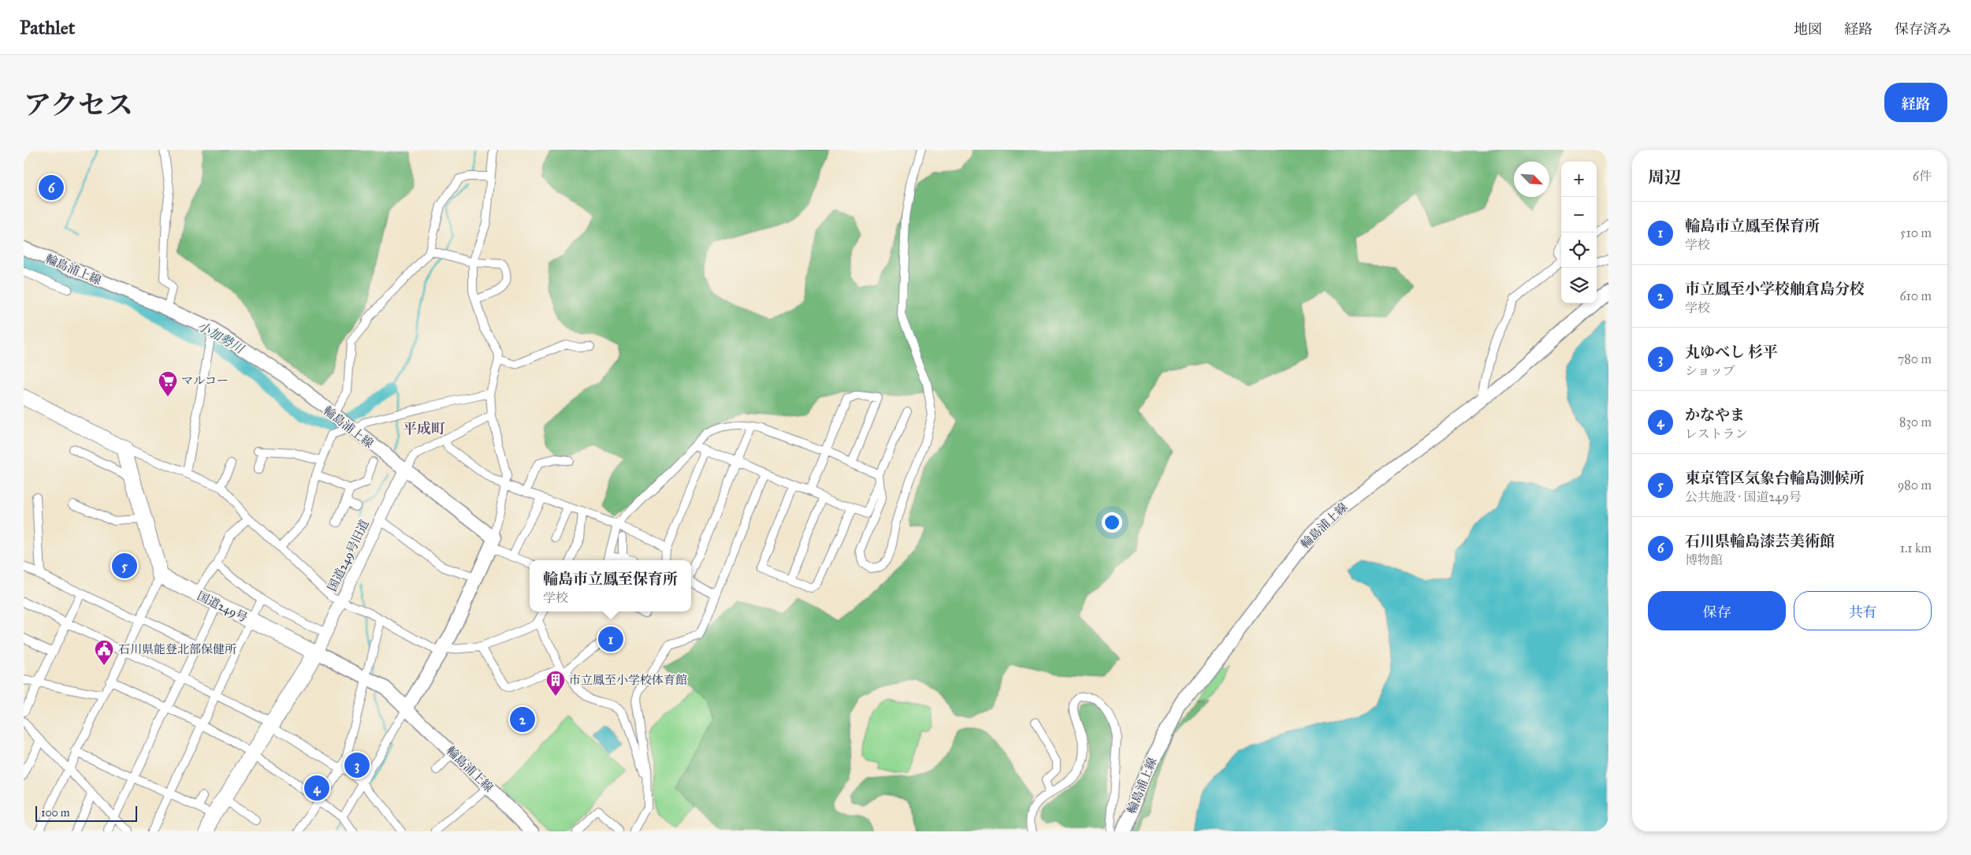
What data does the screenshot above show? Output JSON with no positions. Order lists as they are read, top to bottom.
{
  "streets": {
    "highway": ["国道249号"],
    "main road": ["輪島浦上線"],
    "street": ["国道249号旧道"]
  },
  "crossings": [
    ["輪島浦上線", "国道249号旧道"],
    ["輪島浦上線", "国道249号"],
    ["国道249号旧道", "国道249号"]
  ],
  "districts": ["平成町"],
  "water": ["小加勢川"],
  "places": {
    "supermarket": ["マルコー"],
    "public building": ["石川県能登北部保健所"],
    "building": ["市立鳳至小学校体育館"]
  },
  "scale_bar": "100 m",
  "north": "bottom right",
  "page": {
    "header": "Pathlet",
    "nav": ["地図", "経路", "保存済み"],
    "title": "アクセス",
    "buttons": [
      "経路",
      ["保存", "共有"]
    ],
    "heading": ["周辺", "6件"],
    "map_buttons": ["+", "−"],
    "pins": [
      "6",
      "5",
      "1",
      "2",
      "3",
      "4"
    ],
    "list": [
      {
        "mark": "1",
        "name": "輪島市立鳳至保育所",
        "note": "学校",
        "value": "510 m"
      },
      {
        "mark": "2",
        "name": "市立鳳至小学校舳倉島分校",
        "note": "学校",
        "value": "610 m"
      },
      {
        "mark": "3",
        "name": "丸ゆべし 杉平",
        "note": "ショップ",
        "value": "780 m"
      },
      {
        "mark": "4",
        "name": "かなやま",
        "note": "レストラン",
        "value": "830 m"
      },
      {
        "mark": "5",
        "name": "東京管区気象台輪島測候所",
        "note": "公共施設 · 国道249号",
        "value": "980 m"
      },
      {
        "mark": "6",
        "name": "石川県輪島漆芸美術館",
        "note": "博物館",
        "value": "1.1 km"
      }
    ],
    "popup": ["輪島市立鳳至保育所", "学校"],
    "scale": "100 m"
  }
}
